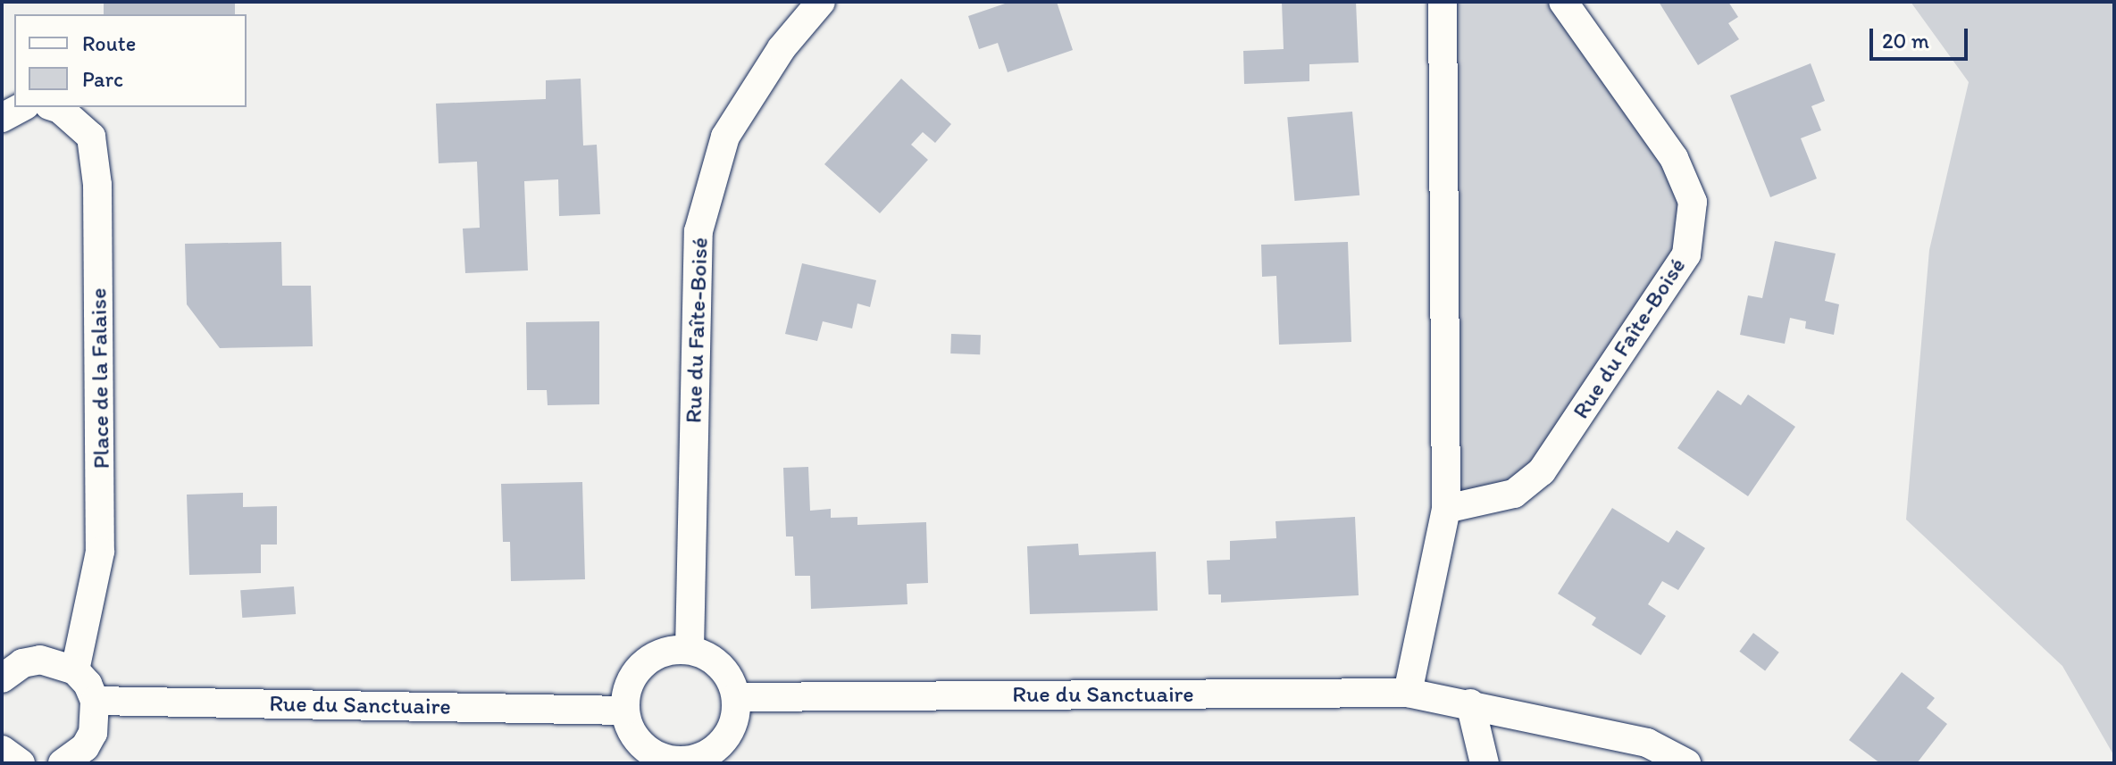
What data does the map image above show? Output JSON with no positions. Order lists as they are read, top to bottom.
{
  "streets": {
    "street": ["Rue du Faîte-Boisé", "Place de la Falaise", "Rue du Sanctuaire"]
  },
  "crossings": [
    ["Rue du Faîte-Boisé", "Rue du Sanctuaire"]
  ],
  "legend": ["Route", "Parc"],
  "scale_bar": "20 m"
}
